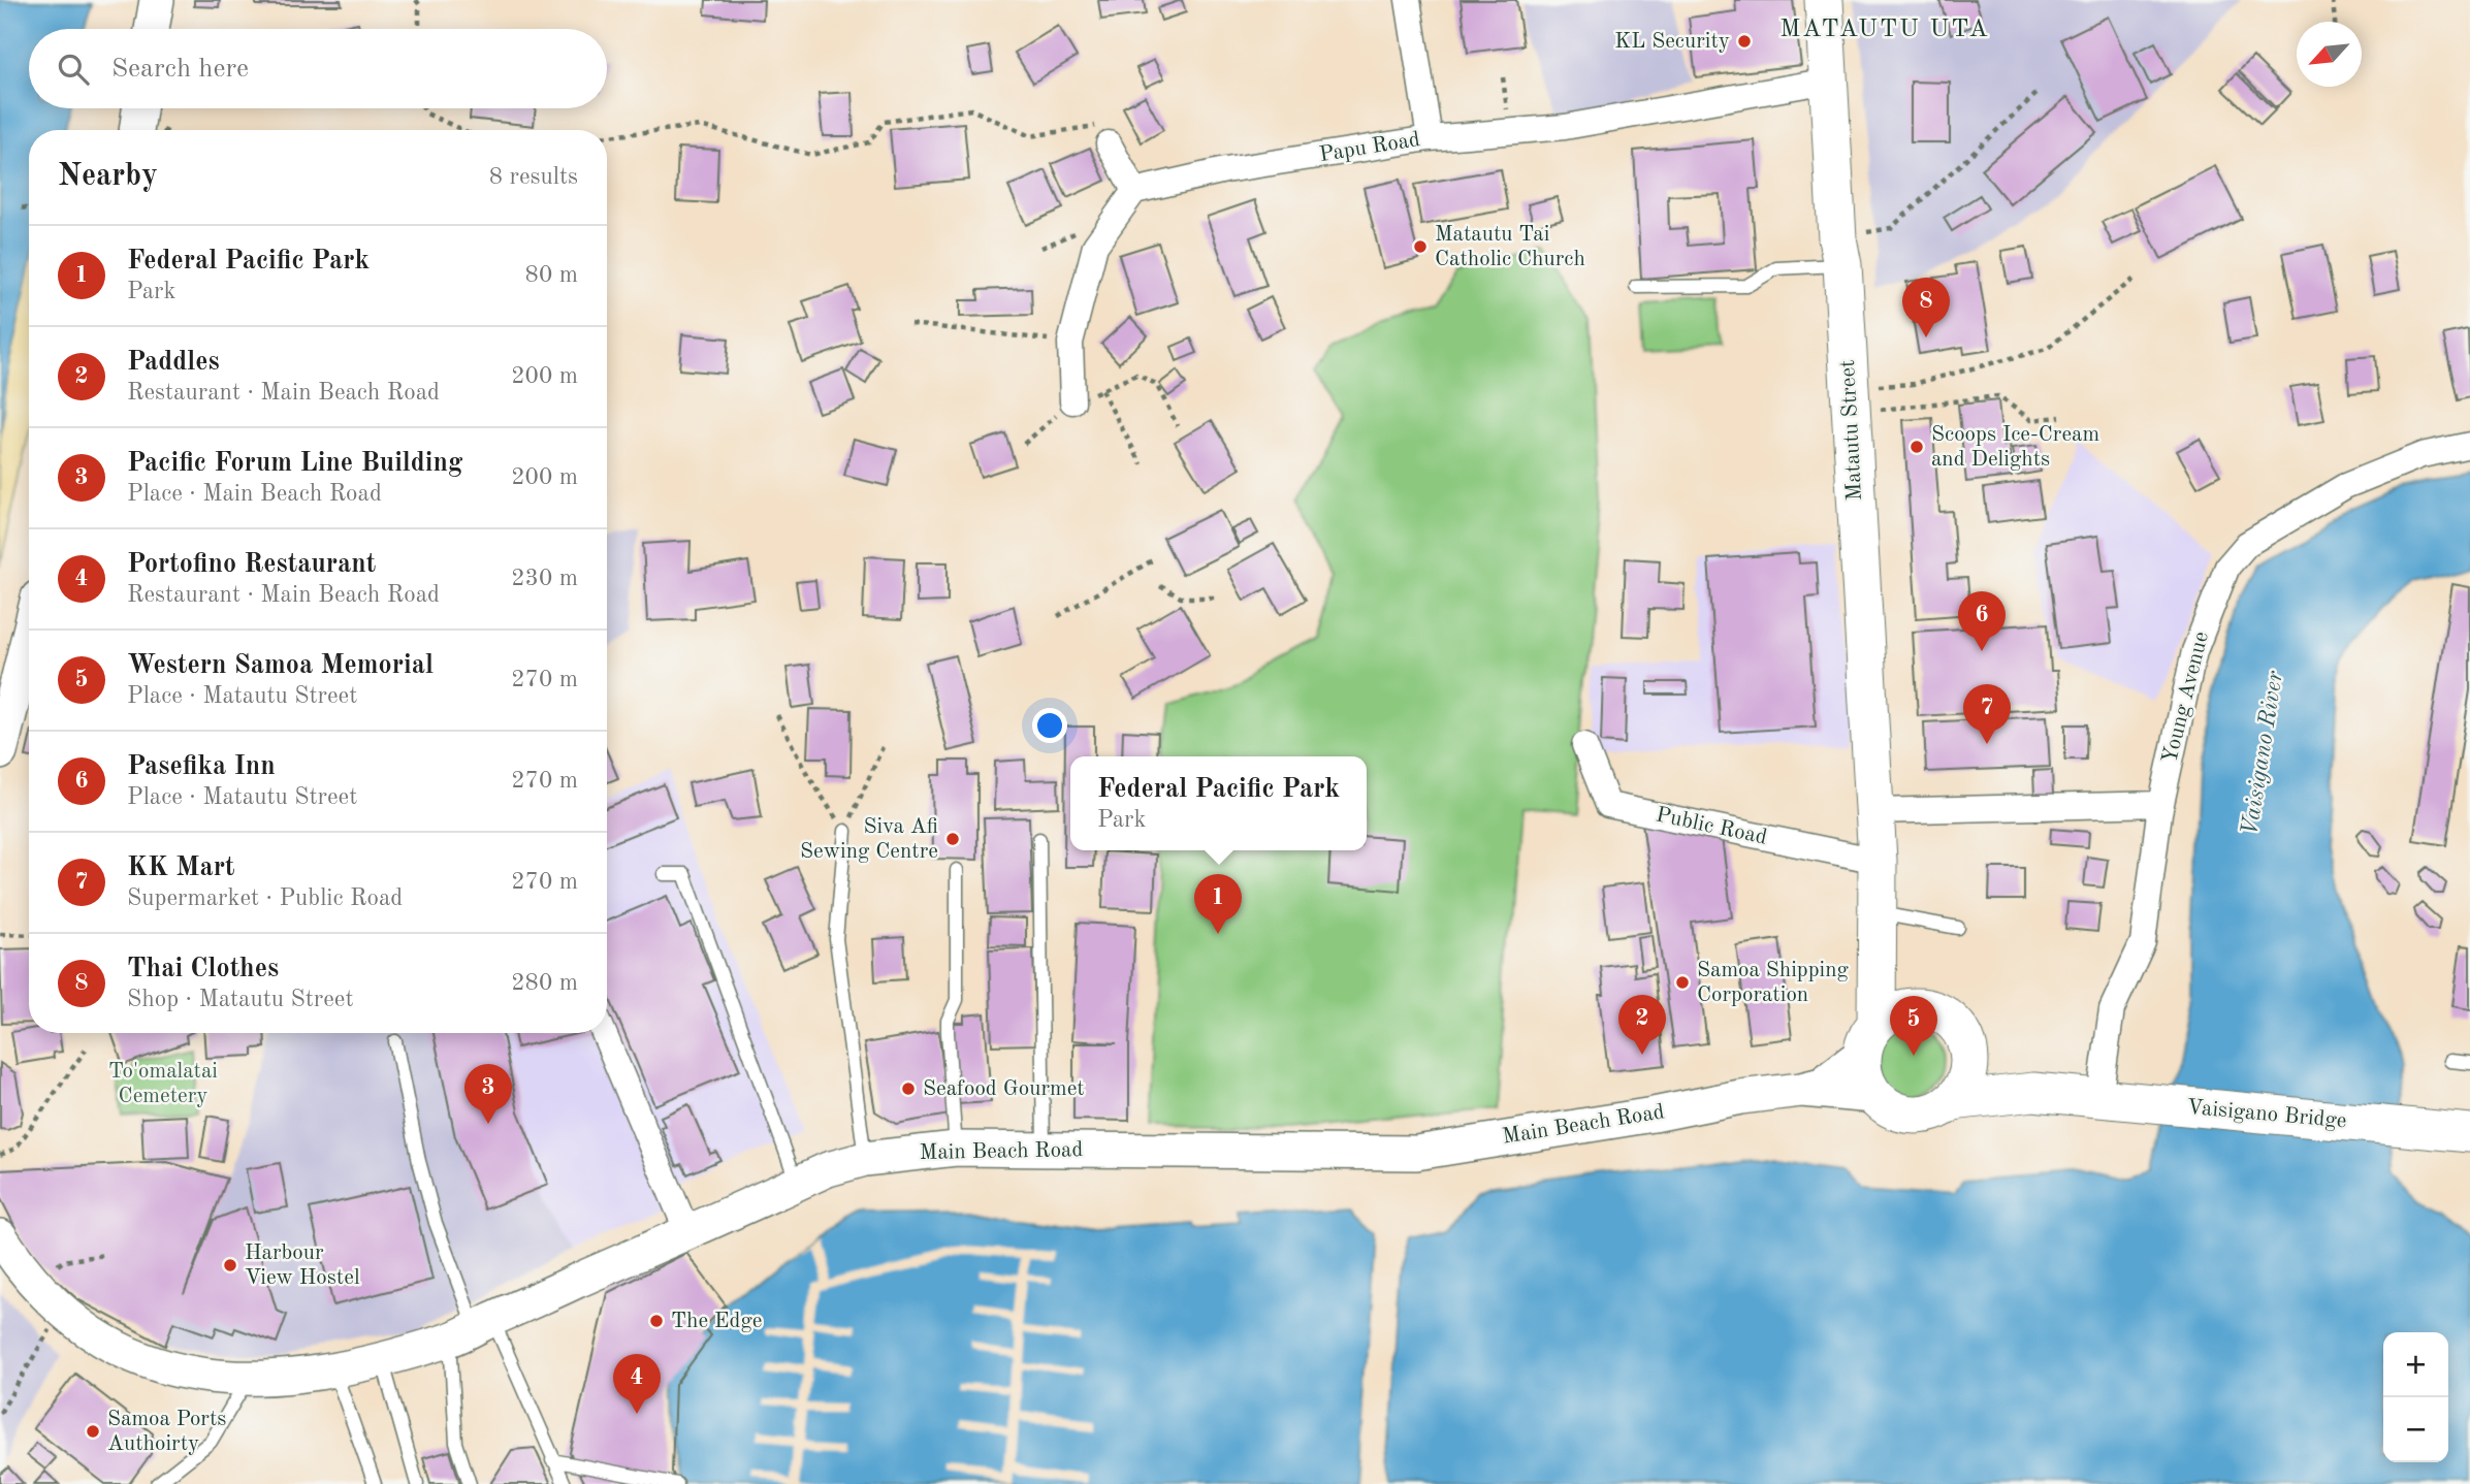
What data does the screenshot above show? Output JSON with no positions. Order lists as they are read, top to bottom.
{
  "streets": {
    "main road": ["Matautu Street", "Vaisigano Bridge", "Main Beach Road"],
    "street": ["Papu Road", "Young Avenue", "Public Road"]
  },
  "crossings": [
    ["Papu Road", "Matautu Street"],
    ["Matautu Street", "Public Road"],
    ["Matautu Street", "Main Beach Road"],
    ["Young Avenue", "Vaisigano Bridge"]
  ],
  "districts": ["MATAUTU UTA"],
  "water": ["Vaisigano River"],
  "parks": ["To'omalatai Cemetery"],
  "places": [
    "KL Security",
    "Matautu Tai Catholic Church",
    "Scoops Ice-Cream and Delights",
    "Siva Afi Sewing Centre",
    "Samoa Shipping Corporation",
    "Seafood Gourmet",
    "Harbour View Hostel",
    "The Edge",
    "Samoa Ports Authoirty"
  ],
  "north": "bottom left",
  "page": {
    "search": "Search here",
    "heading": ["Nearby", "8 results"],
    "list": [
      {
        "mark": "1",
        "name": "Federal Pacific Park",
        "note": "Park",
        "value": "80 m"
      },
      {
        "mark": "2",
        "name": "Paddles",
        "note": "Restaurant · Main Beach Road",
        "value": "200 m"
      },
      {
        "mark": "3",
        "name": "Pacific Forum Line Building",
        "note": "Place · Main Beach Road",
        "value": "200 m"
      },
      {
        "mark": "4",
        "name": "Portofino Restaurant",
        "note": "Restaurant · Main Beach Road",
        "value": "230 m"
      },
      {
        "mark": "5",
        "name": "Western Samoa Memorial",
        "note": "Place · Matautu Street",
        "value": "270 m"
      },
      {
        "mark": "6",
        "name": "Pasefika Inn",
        "note": "Place · Matautu Street",
        "value": "270 m"
      },
      {
        "mark": "7",
        "name": "KK Mart",
        "note": "Supermarket · Public Road",
        "value": "270 m"
      },
      {
        "mark": "8",
        "name": "Thai Clothes",
        "note": "Shop · Matautu Street",
        "value": "280 m"
      }
    ],
    "pins": [
      "8",
      "6",
      "7",
      "1",
      "2",
      "5",
      "3",
      "4"
    ],
    "popup": ["Federal Pacific Park", "Park"],
    "map_buttons": ["+", "−"]
  }
}
